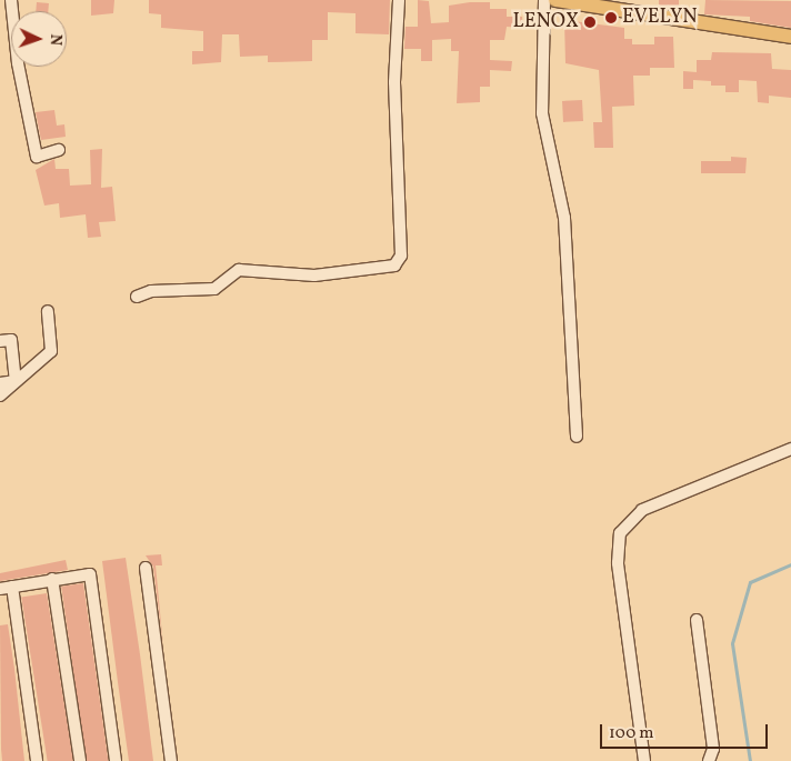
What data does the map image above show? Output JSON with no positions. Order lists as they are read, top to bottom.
{
  "places": ["EVELYN", "LENOX"],
  "scale_bar": "100 m",
  "north": "right"
}
